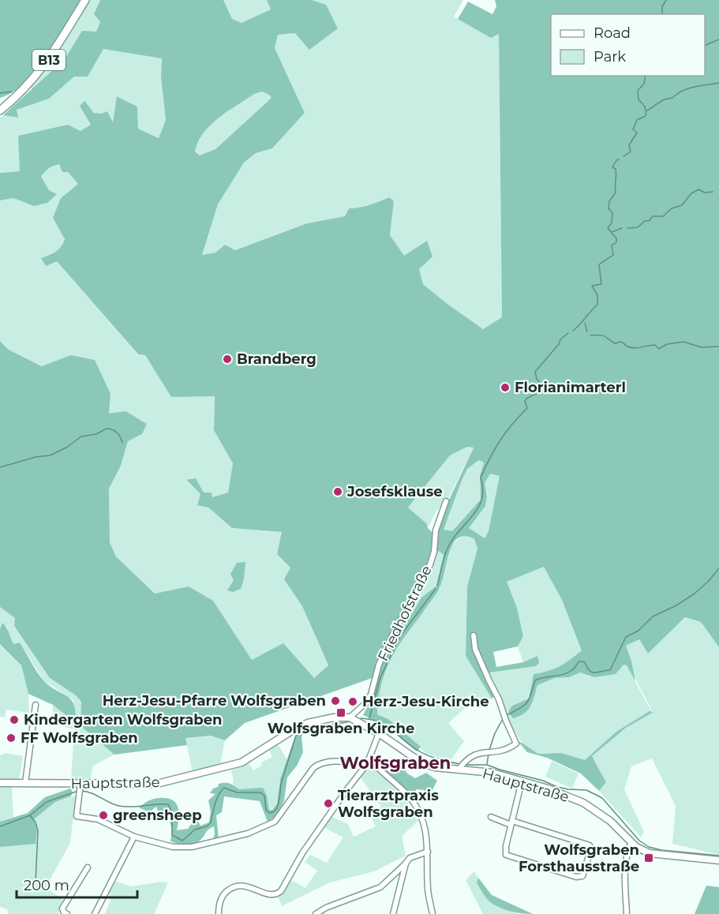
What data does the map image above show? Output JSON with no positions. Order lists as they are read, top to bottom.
{
  "streets": {
    "main road": ["B13", "Hauptstraße"],
    "street": ["Friedhofstraße"]
  },
  "crossings": [
    ["Friedhofstraße", "Hauptstraße"]
  ],
  "districts": ["Wolfsgraben"],
  "places": {
    "other": [
      "Brandberg",
      "Florianimarterl",
      "Josefsklause",
      "Herz-Jesu-Pfarre Wolfsgraben",
      "Herz-Jesu-Kirche",
      "Kindergarten Wolfsgraben",
      "FF Wolfsgraben",
      "Tierarztpraxis Wolfsgraben",
      "greensheep"
    ],
    "transit": ["Wolfsgraben Kirche", "Wolfsgraben Forsthausstraße"]
  },
  "legend": ["Road", "Park"],
  "scale_bar": "200 m"
}
